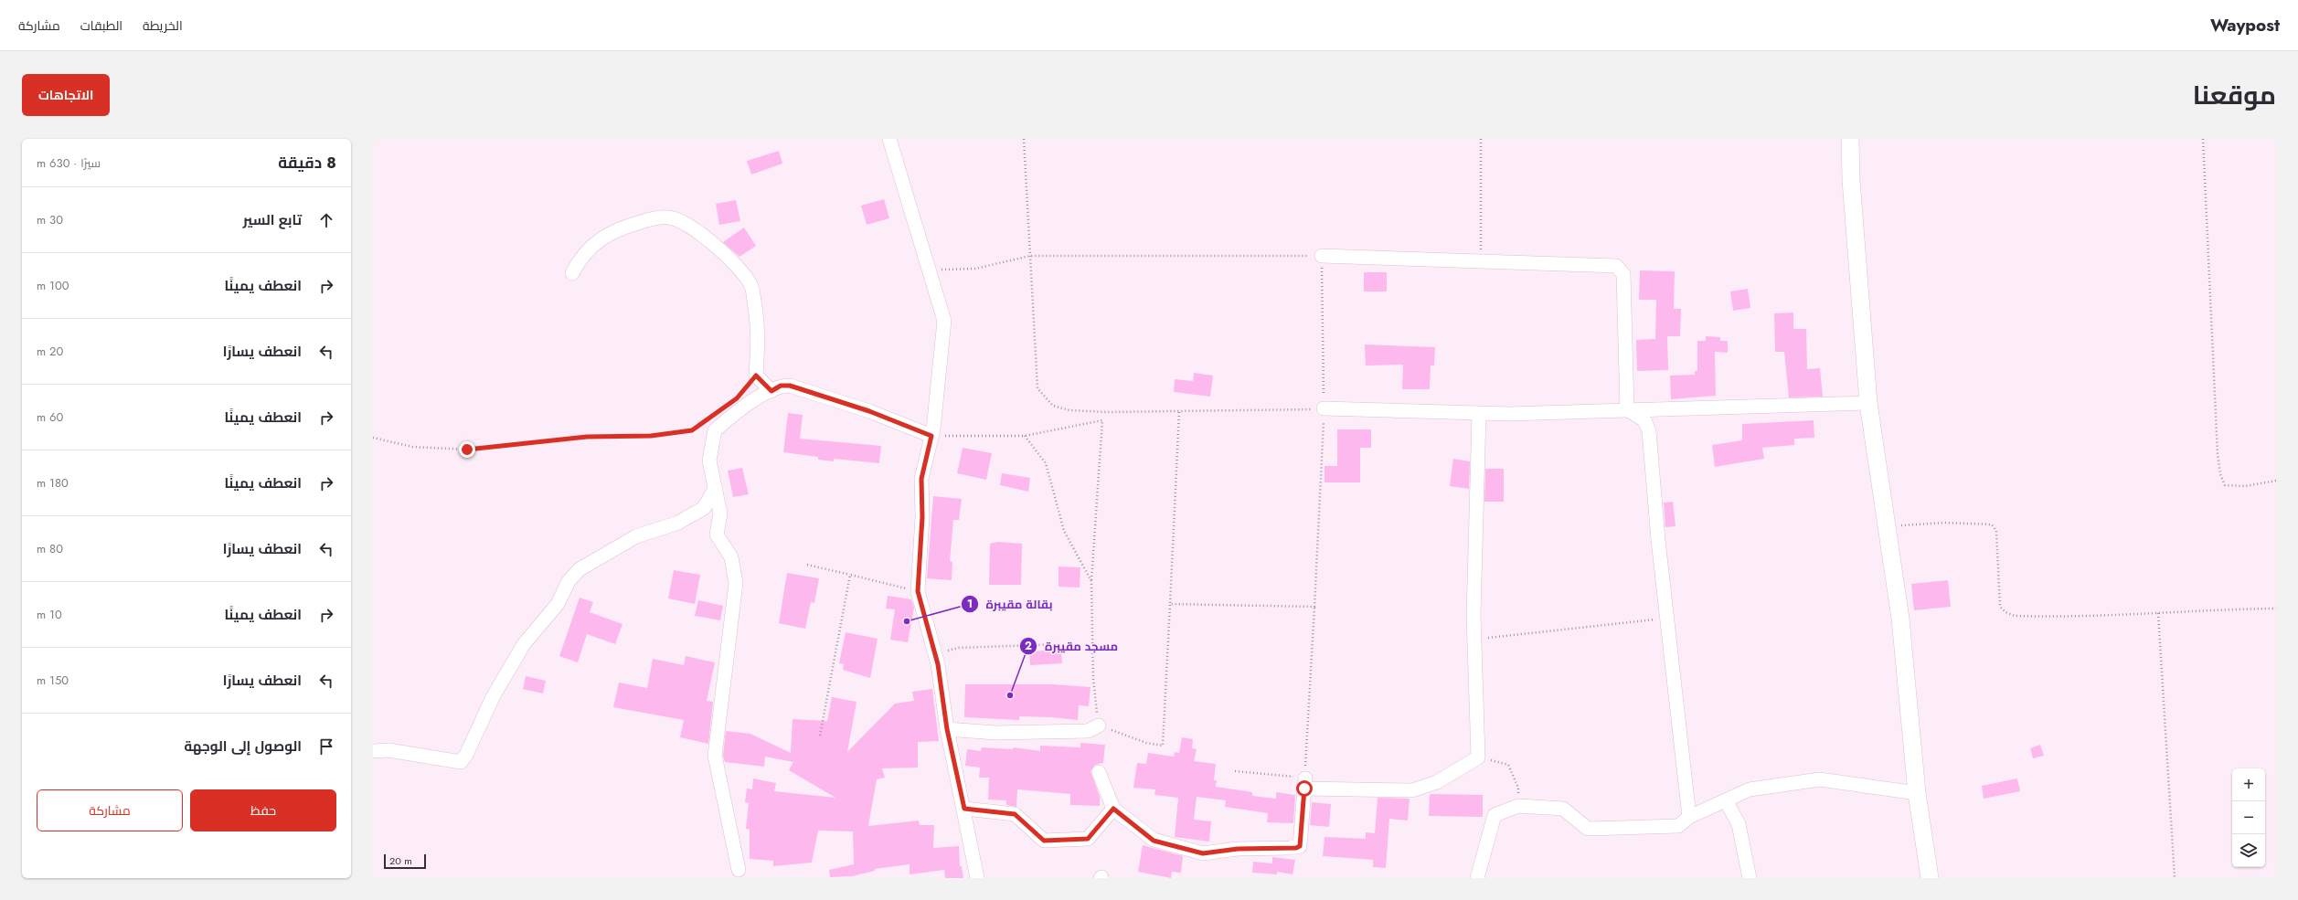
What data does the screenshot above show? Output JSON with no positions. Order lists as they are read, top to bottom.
{
  "places": ["بقالة مقيبرة", "مسجد مقيبرة"],
  "scale_bar": "20 m",
  "page": {
    "header": "Waypost",
    "nav": ["الخريطة", "الطبقات", "مشاركة"],
    "title": "موقعنا",
    "buttons": [
      "الاتجاهات",
      ["حفظ", "مشاركة"]
    ],
    "heading": ["8 دقيقة", "سيرًا · 630 m"],
    "list": [
      ["تابع السير", "30 m"],
      ["انعطف يمينًا", "100 m"],
      ["انعطف يسارًا", "20 m"],
      ["انعطف يمينًا", "60 m"],
      ["انعطف يمينًا", "180 m"],
      ["انعطف يسارًا", "80 m"],
      ["انعطف يمينًا", "10 m"],
      ["انعطف يسارًا", "150 m"],
      "الوصول إلى الوجهة"
    ],
    "map_buttons": ["+", "−"],
    "scale": "20 m"
  }
}
